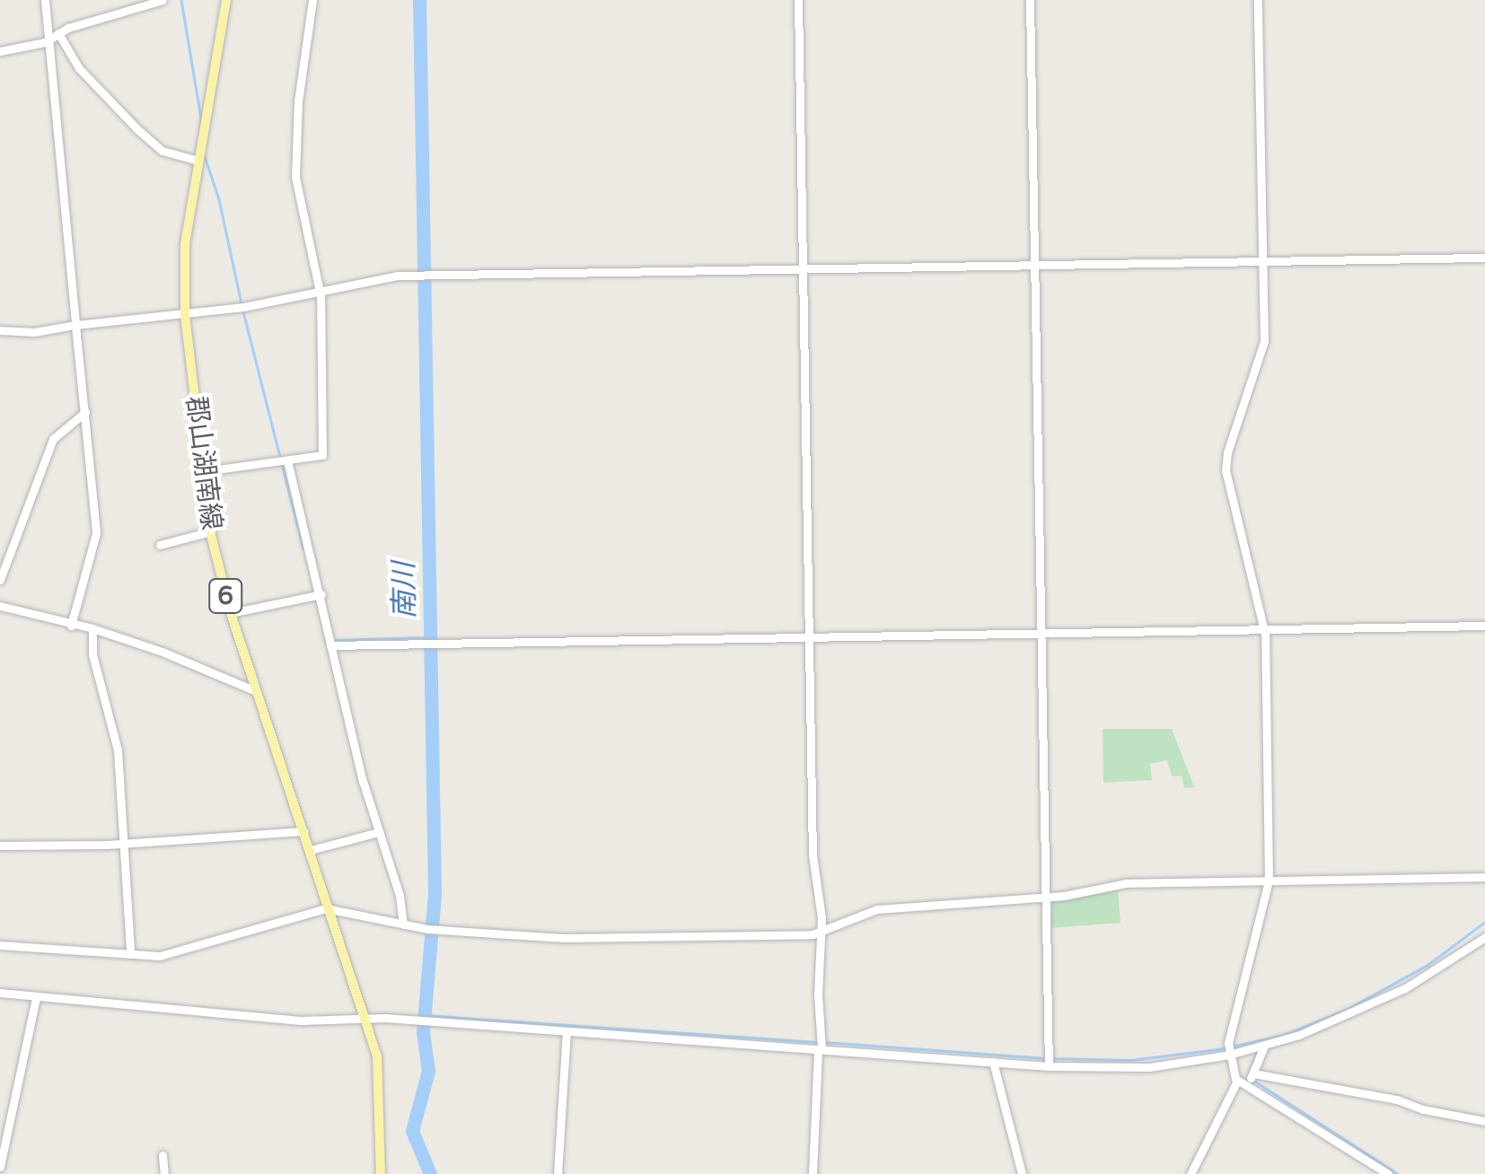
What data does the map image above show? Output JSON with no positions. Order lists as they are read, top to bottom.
{
  "streets": {
    "main road": ["郡山湖南線", "6"]
  },
  "water": ["南川"]
}
